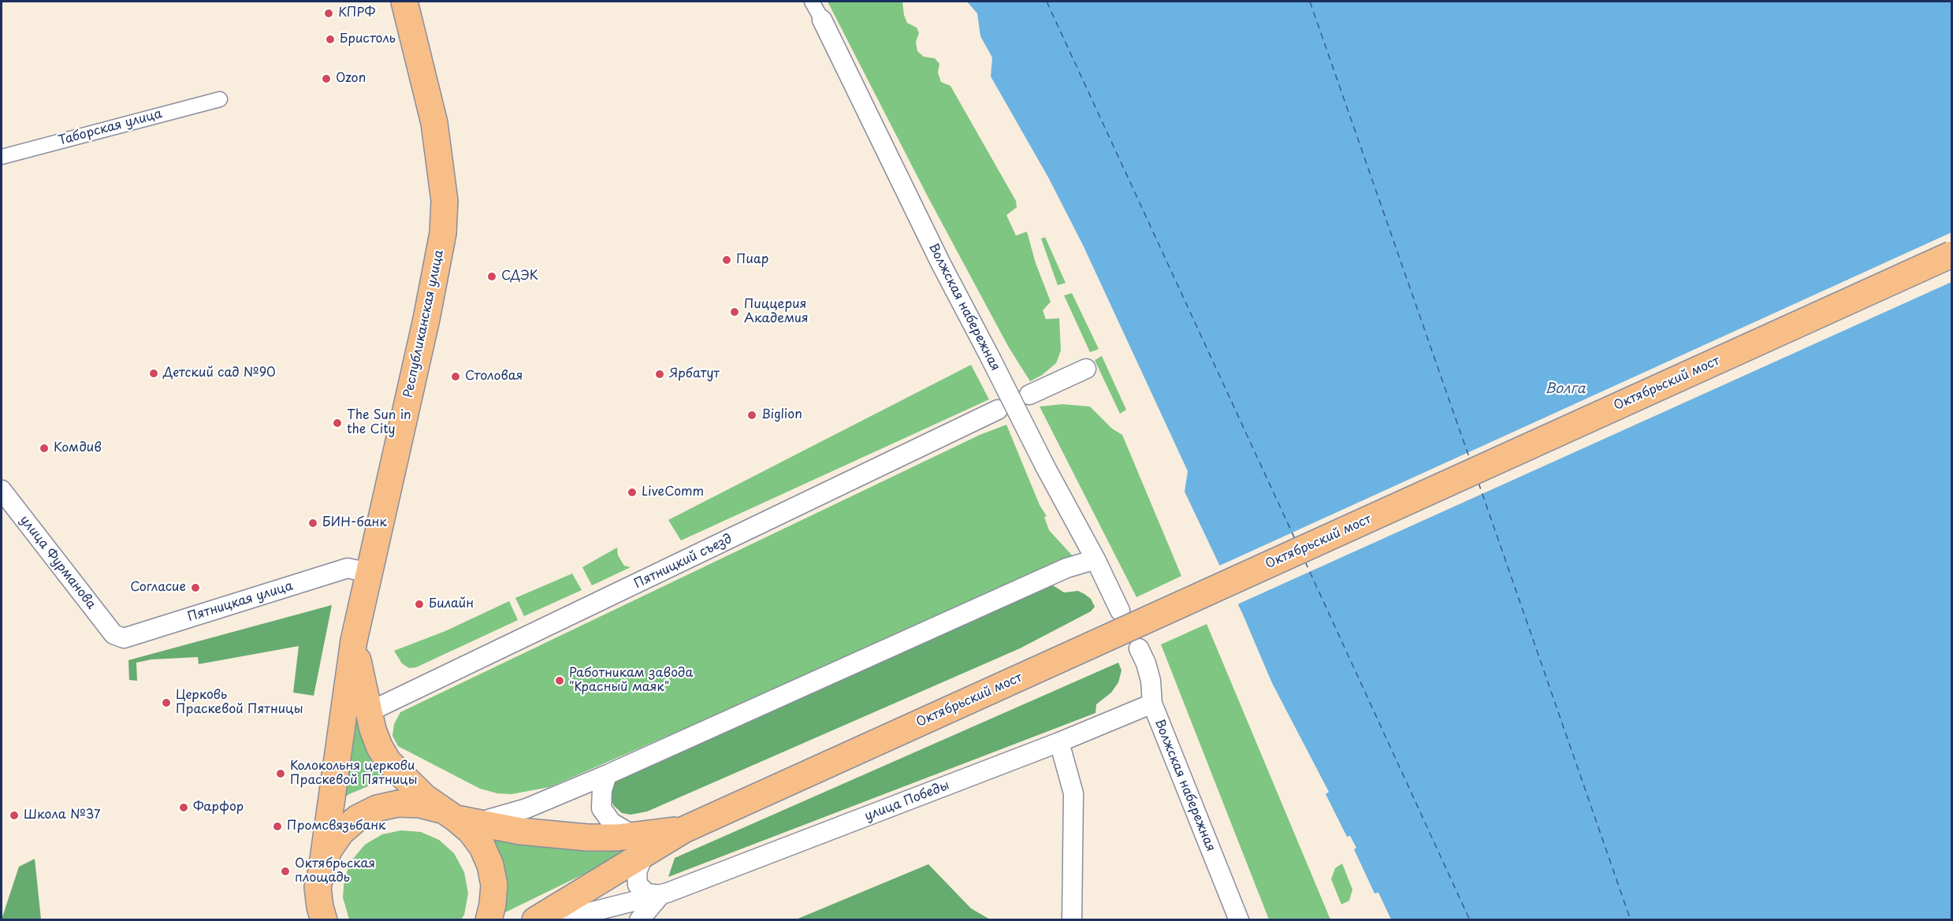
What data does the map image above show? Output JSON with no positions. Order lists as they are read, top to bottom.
{
  "streets": {
    "main road": ["Республиканская улица", "Октябрьский мост"],
    "street": [
      "Таборская улица",
      "Волжская набережная",
      "Пятницкий съезд",
      "улица Фурманова",
      "Пятницкая улица",
      "улица Победы"
    ]
  },
  "crossings": [
    ["Волжская набережная", "улица Победы"],
    ["Республиканская улица", "Пятницкая улица"],
    ["улица Фурманова", "Пятницкая улица"]
  ],
  "water": ["Волга"],
  "places": [
    "КПРФ",
    "Бристоль",
    "Ozon",
    "Пиар",
    "СДЭК",
    "Пиццерия Академия",
    "Детский сад №90",
    "Ярбатут",
    "Столовая",
    "Biglion",
    "The Sun in the City",
    "Комдив",
    "LiveComm",
    "БИН-банк",
    "Согласие",
    "Билайн",
    "Работникам завода \"Красный маяк\"",
    "Церковь Праскевой Пятницы",
    "Колокольня церкови Праскевой Пятницы",
    "Фарфор",
    "Школа №37",
    "Промсвязьбанк",
    "Октябрьская площадь"
  ]
}
